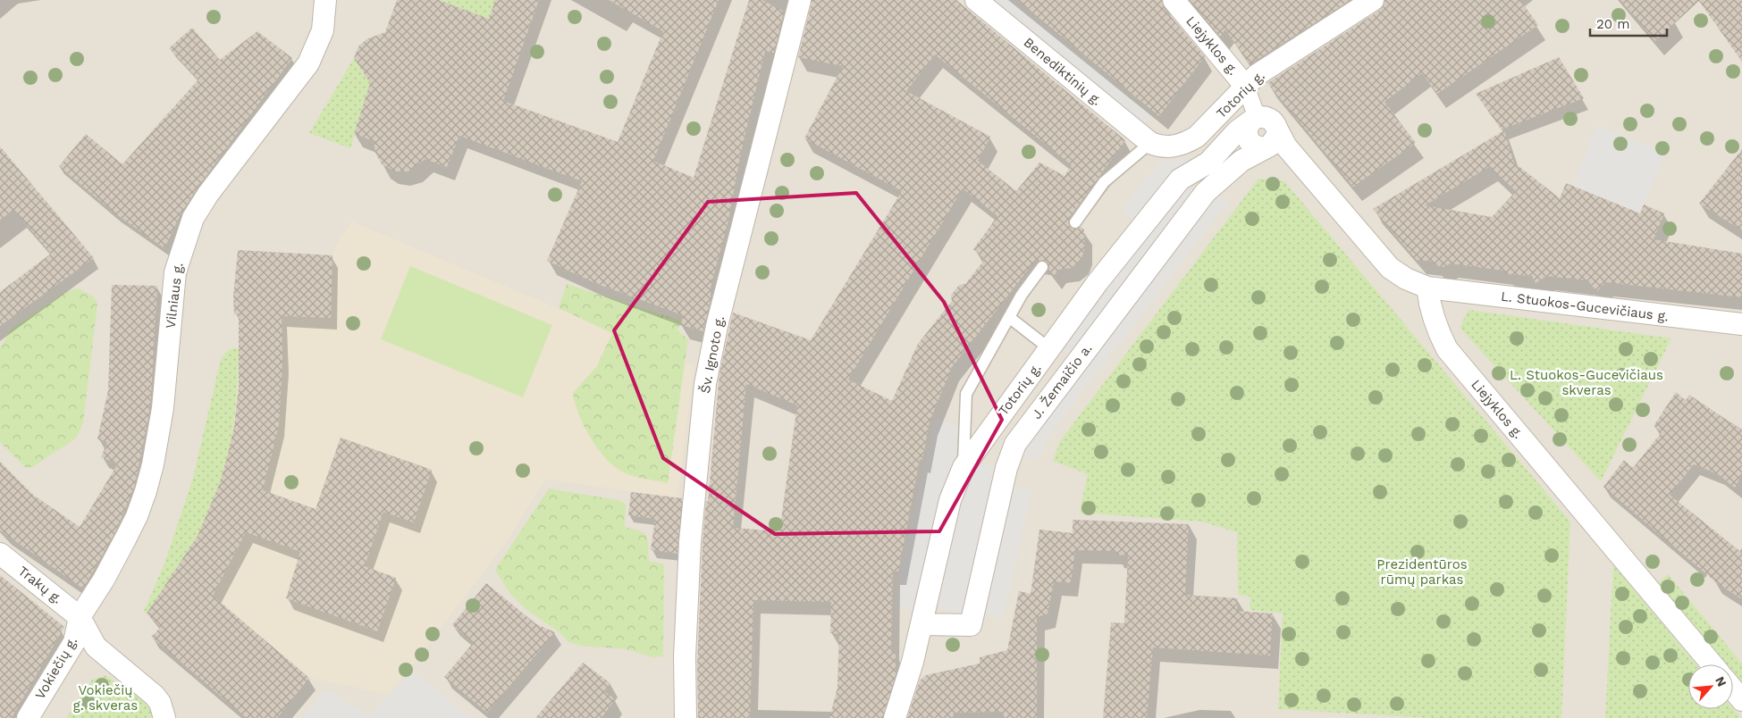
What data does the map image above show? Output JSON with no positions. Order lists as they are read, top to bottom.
{
  "streets": {
    "street": [
      "Liejyklos g.",
      "Benediktinių g.",
      "Totorių g.",
      "Vilniaus g.",
      "L. Stuokos-Gucevičiaus g.",
      "Šv. Ignoto g.",
      "J. Žemaičio a.",
      "Trakų g.",
      "Vokiečių g."
    ]
  },
  "crossings": [
    ["Liejyklos g.", "Totorių g."],
    ["Liejyklos g.", "L. Stuokos-Gucevičiaus g."],
    ["Benediktinių g.", "Totorių g."],
    ["Totorių g.", "J. Žemaičio a."],
    ["Vilniaus g.", "Trakų g."],
    ["Vilniaus g.", "Vokiečių g."],
    ["Trakų g.", "Vokiečių g."]
  ],
  "parks": ["L. Stuokos-Gucevičiaus skveras", "Prezidentūros rūmų parkas", "Vokiečių g. skveras"],
  "scale_bar": "20 m",
  "north": "top right"
}
